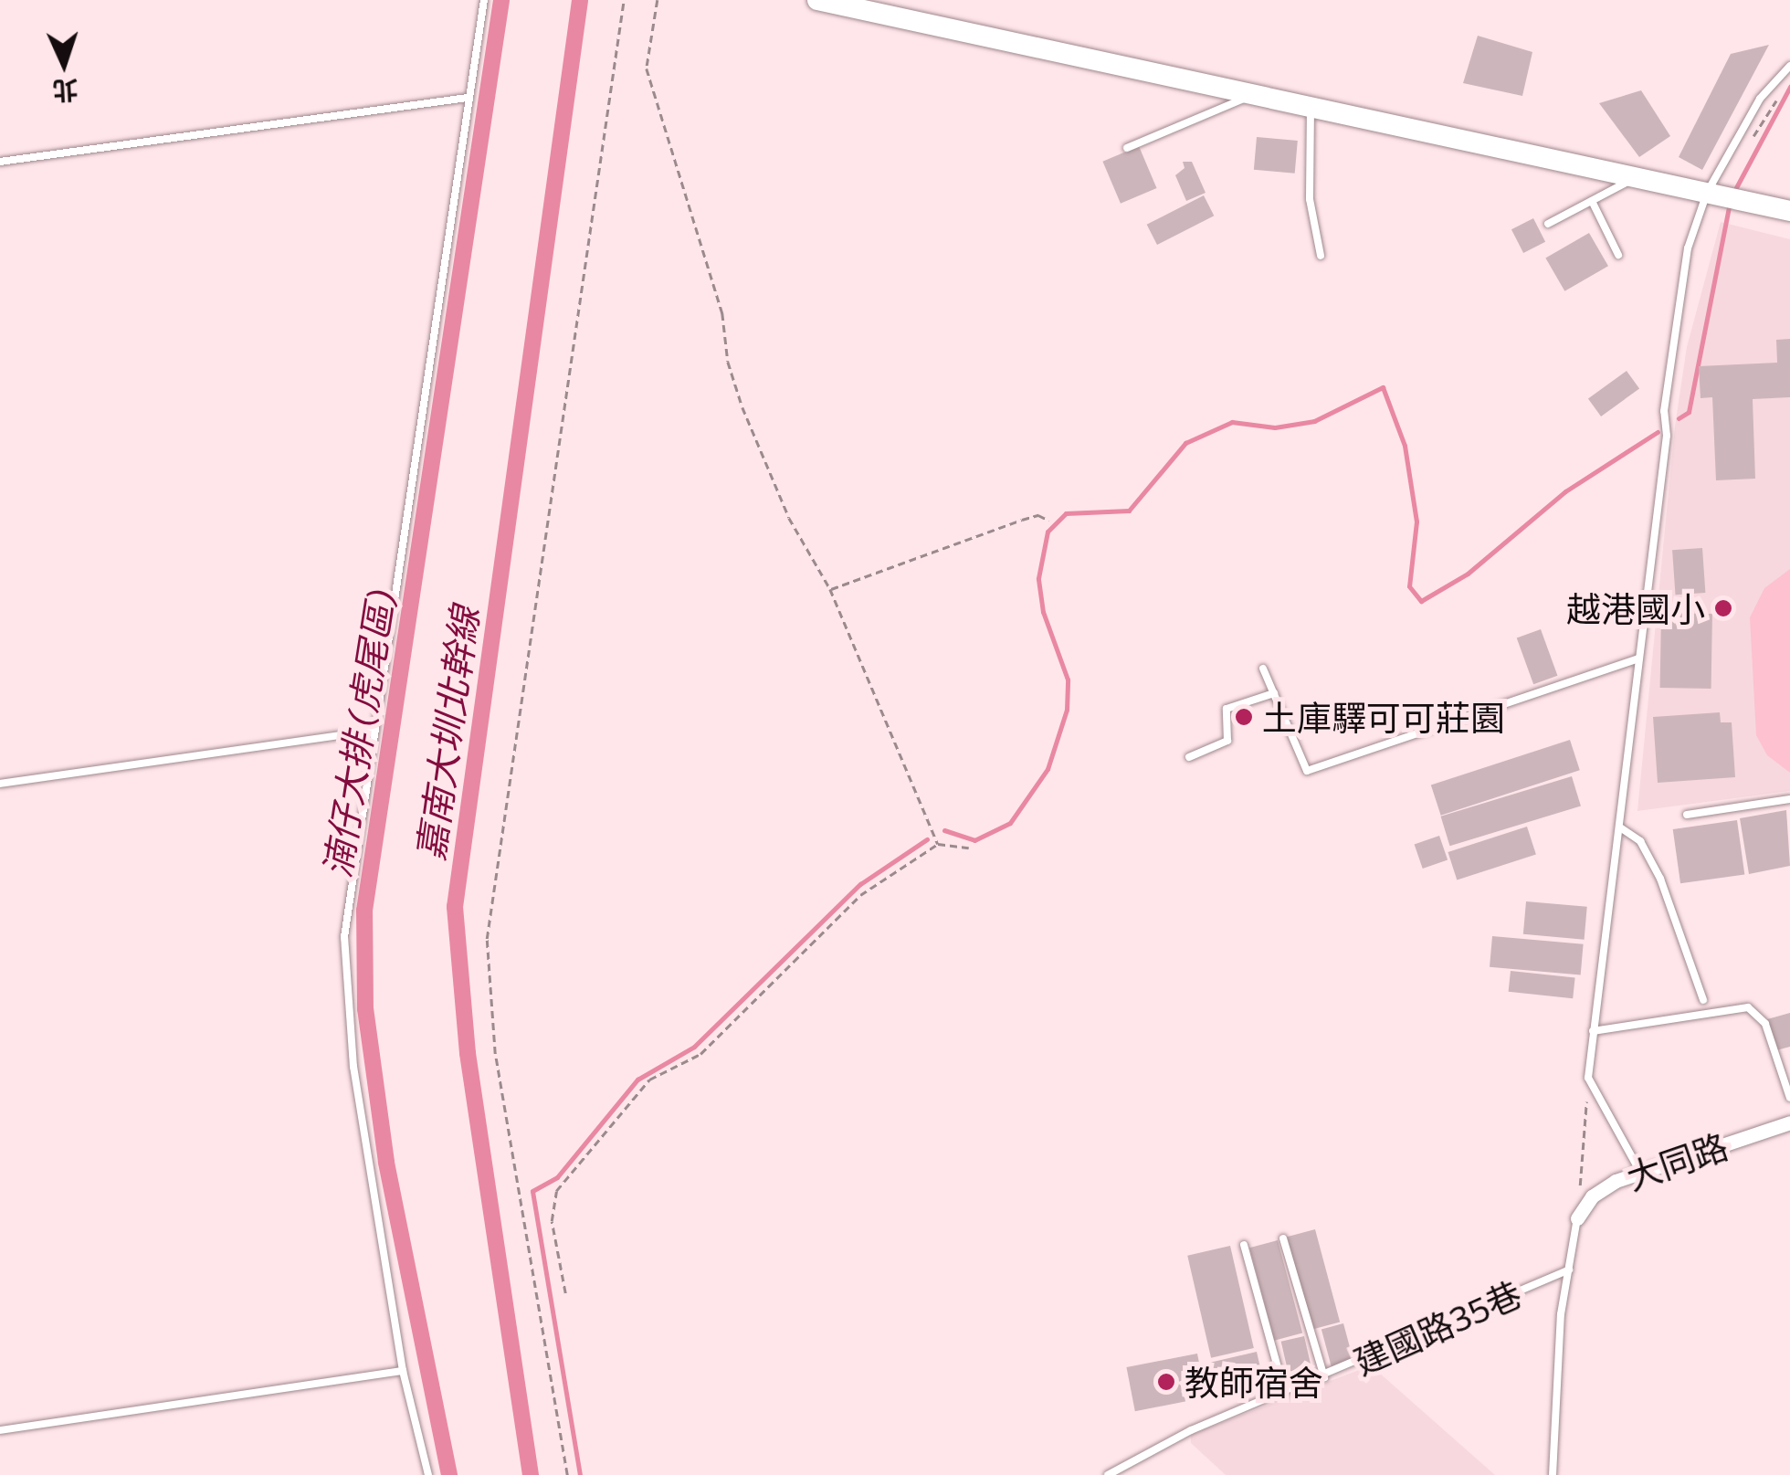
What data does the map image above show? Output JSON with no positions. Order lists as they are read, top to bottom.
{
  "streets": {
    "street": ["大同路"],
    "lane": ["建國路35巷"]
  },
  "water": ["湳仔大排 (虎尾區)", "嘉南大圳北幹線"],
  "places": ["越港國小", "土庫驛可可莊園", "教師宿舍"],
  "north": "bottom"
}
